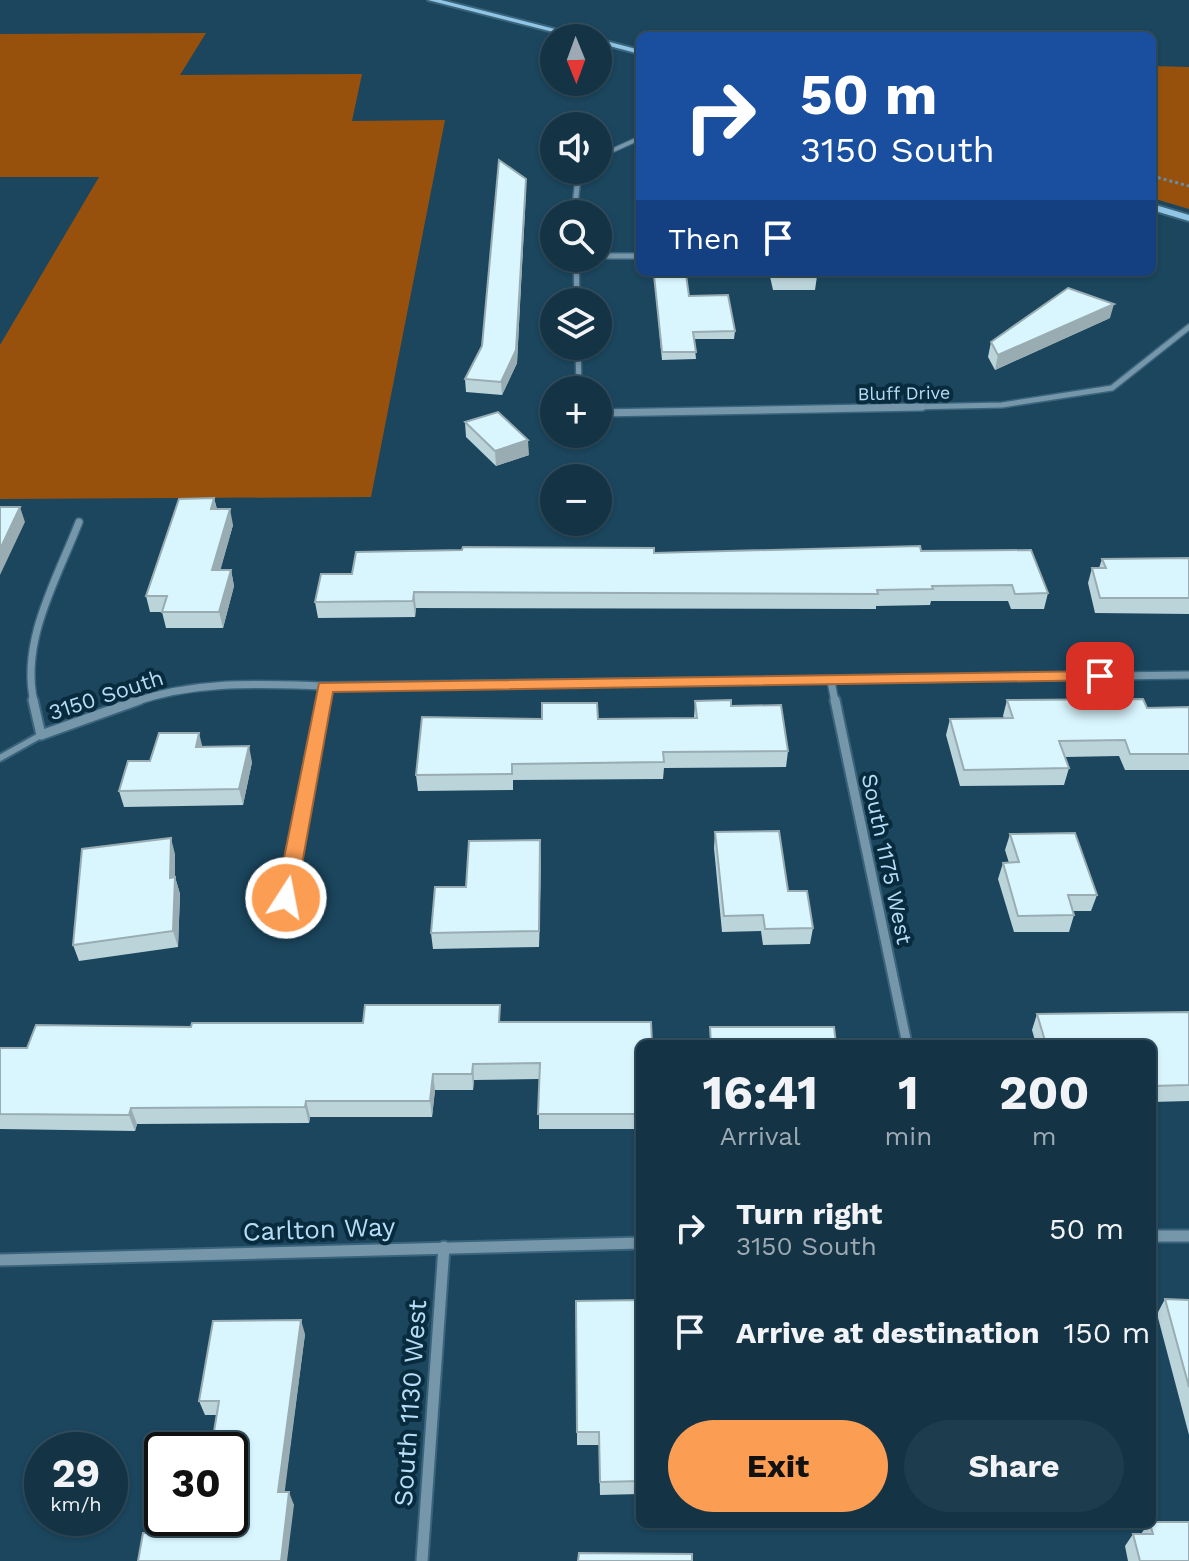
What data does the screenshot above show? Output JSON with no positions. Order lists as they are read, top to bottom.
{
  "streets": {
    "street": [
      "Bluff Drive",
      "3150 South",
      "South 1175 West",
      "Carlton Way",
      "South 1130 West"
    ]
  },
  "crossings": [
    ["3150 South", "South 1175 West"],
    ["Carlton Way", "South 1130 West"]
  ],
  "north": "bottom",
  "page": {
    "map_buttons": ["+", "−"],
    "turn": ["50 m", "3150 South"],
    "then": "Then",
    "eta": [
      "16:41",
      "Arrival",
      "1",
      "min",
      "200",
      "m"
    ],
    "list": [
      {
        "name": "Turn right",
        "note": "3150 South",
        "value": "50 m"
      },
      {
        "name": "Arrive at destination",
        "value": "150 m"
      }
    ],
    "buttons": ["Exit", "Share"],
    "speed": "29 km/h",
    "limit": "30"
  }
}
